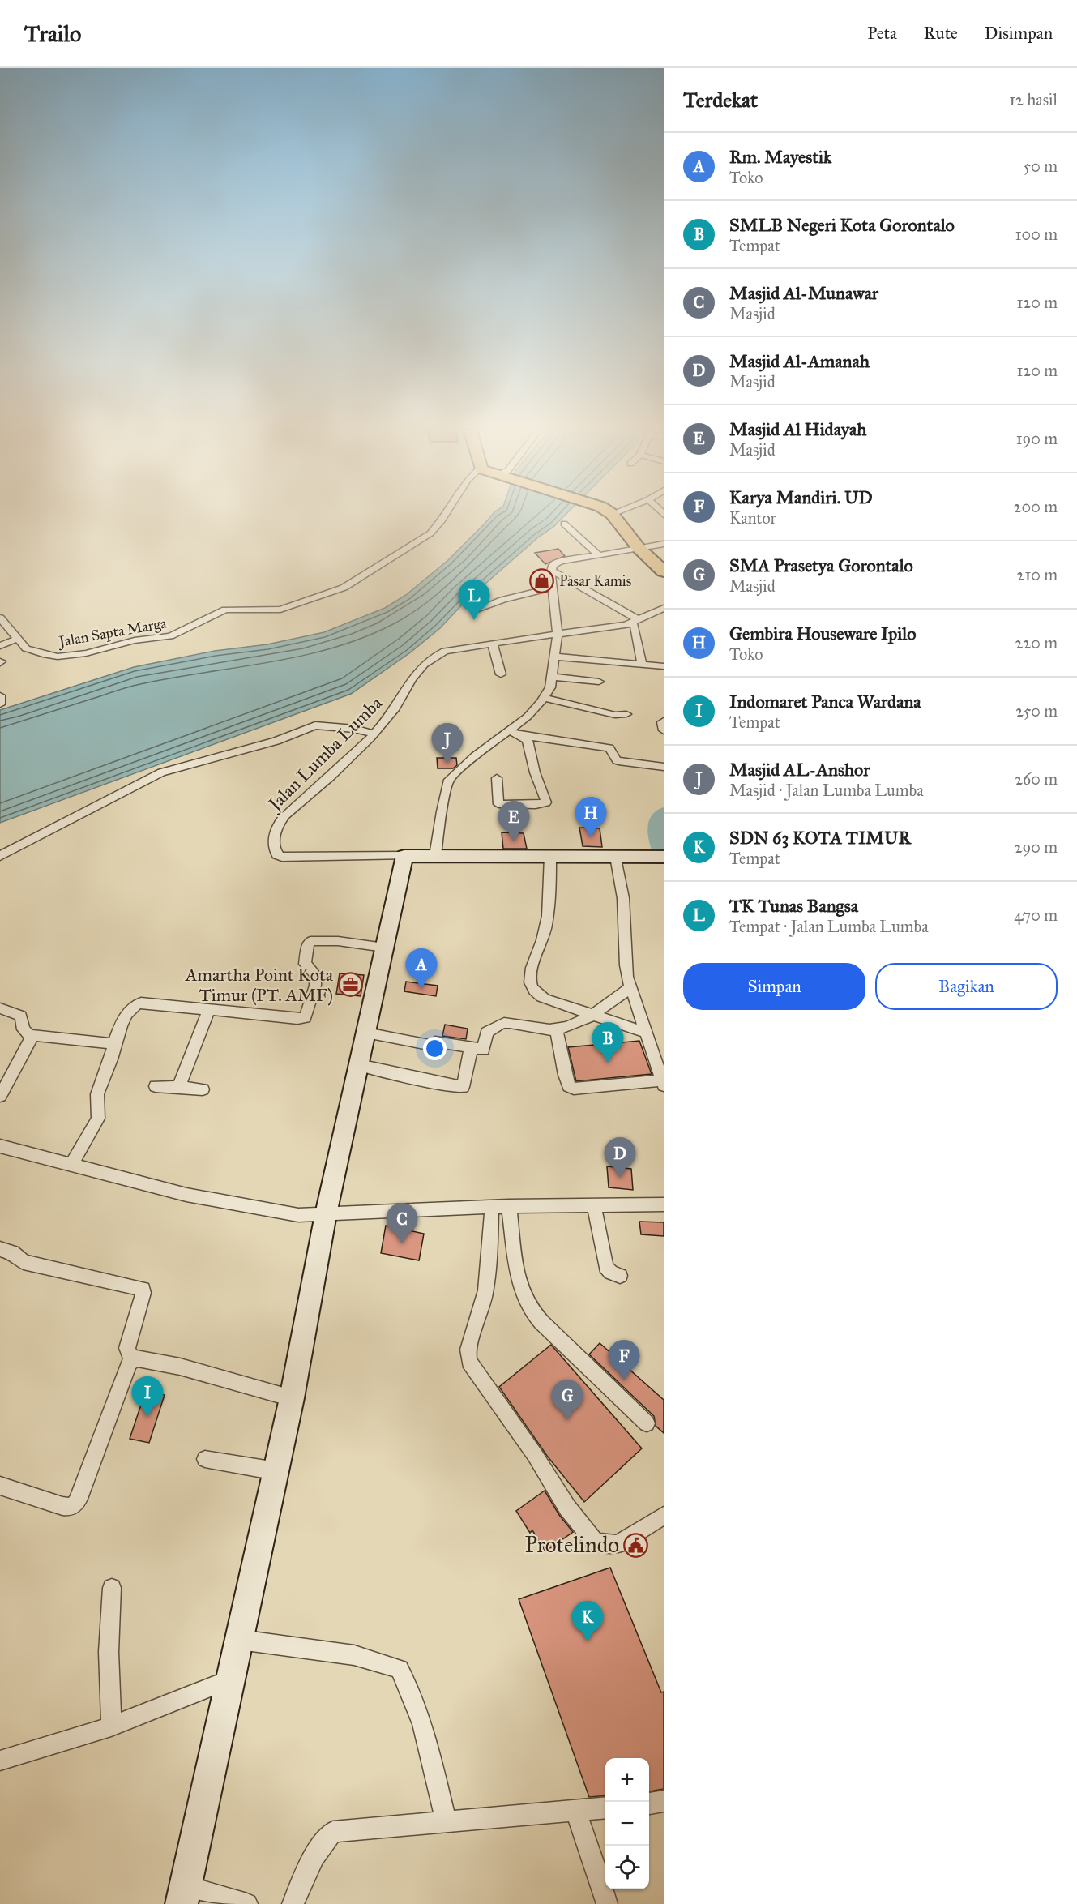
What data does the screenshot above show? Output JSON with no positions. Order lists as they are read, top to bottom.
{
  "streets": {
    "street": ["Jalan Sapta Marga", "Jalan Lumba Lumba"]
  },
  "places": {
    "shop": ["Pasar Kamis"],
    "office": ["Amartha Point Kota Timur (PT. AMF)"],
    "public building": ["Protelindo"]
  },
  "page": {
    "header": "Trailo",
    "nav": ["Peta", "Rute", "Disimpan"],
    "heading": ["Terdekat", "12 hasil"],
    "list": [
      {
        "mark": "A",
        "name": "Rm. Mayestik",
        "note": "Toko",
        "value": "50 m"
      },
      {
        "mark": "B",
        "name": "SMLB Negeri Kota Gorontalo",
        "note": "Tempat",
        "value": "100 m"
      },
      {
        "mark": "C",
        "name": "Masjid Al-Munawar",
        "note": "Masjid",
        "value": "120 m"
      },
      {
        "mark": "D",
        "name": "Masjid Al-Amanah",
        "note": "Masjid",
        "value": "120 m"
      },
      {
        "mark": "E",
        "name": "Masjid Al Hidayah",
        "note": "Masjid",
        "value": "190 m"
      },
      {
        "mark": "F",
        "name": "Karya Mandiri. UD",
        "note": "Kantor",
        "value": "200 m"
      },
      {
        "mark": "G",
        "name": "SMA Prasetya Gorontalo",
        "note": "Masjid",
        "value": "210 m"
      },
      {
        "mark": "H",
        "name": "Gembira Houseware Ipilo",
        "note": "Toko",
        "value": "220 m"
      },
      {
        "mark": "I",
        "name": "Indomaret Panca Wardana",
        "note": "Tempat",
        "value": "250 m"
      },
      {
        "mark": "J",
        "name": "Masjid AL-Anshor",
        "note": "Masjid · Jalan Lumba Lumba",
        "value": "260 m"
      },
      {
        "mark": "K",
        "name": "SDN 63 KOTA TIMUR",
        "note": "Tempat",
        "value": "290 m"
      },
      {
        "mark": "L",
        "name": "TK Tunas Bangsa",
        "note": "Tempat · Jalan Lumba Lumba",
        "value": "470 m"
      }
    ],
    "pins": [
      "L",
      "J",
      "H",
      "E",
      "A",
      "B",
      "D",
      "C",
      "F",
      "I",
      "G",
      "K"
    ],
    "buttons": ["Simpan", "Bagikan"],
    "map_buttons": ["+", "−"]
  }
}
